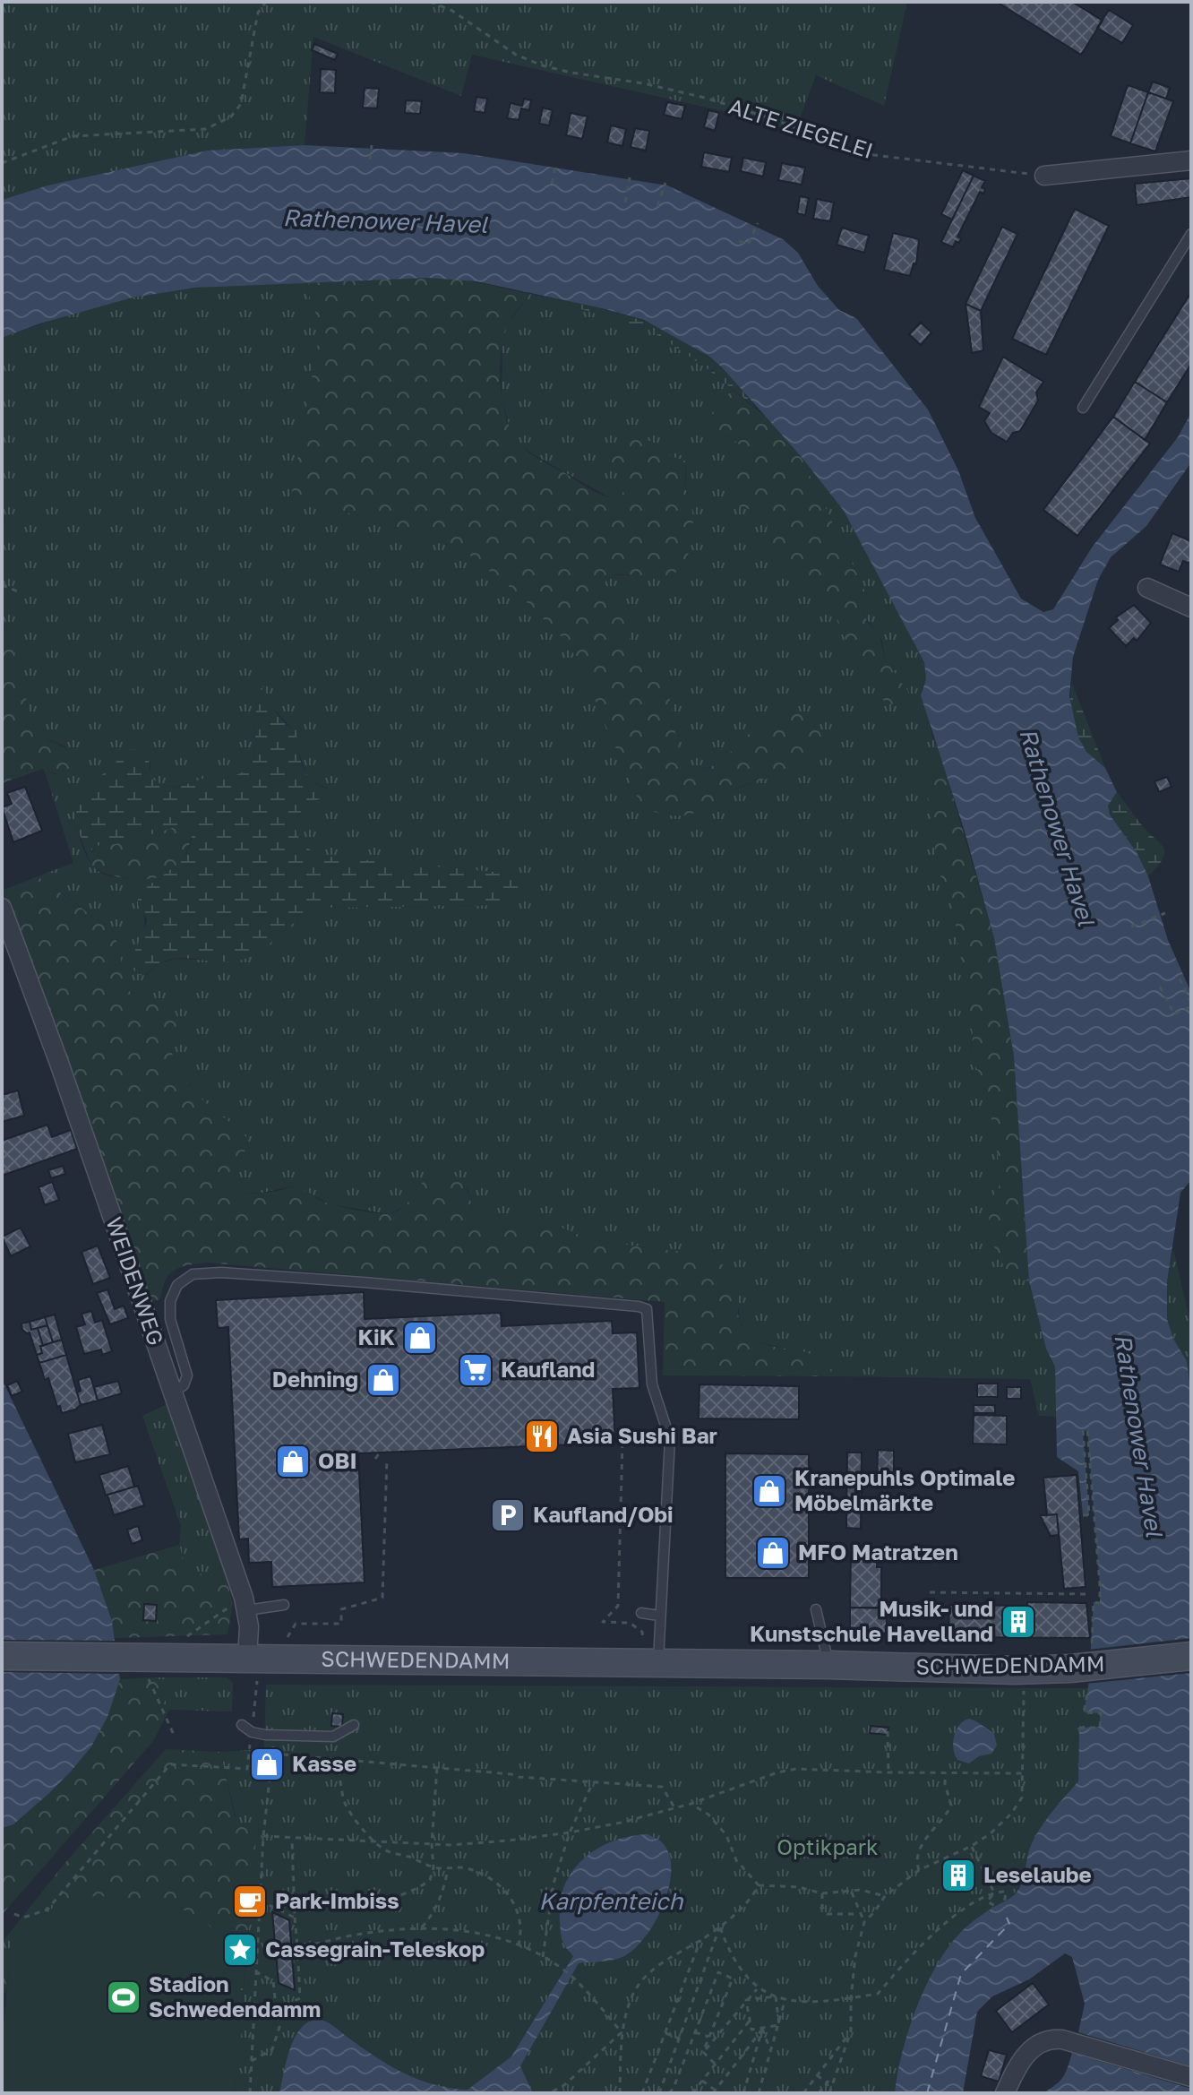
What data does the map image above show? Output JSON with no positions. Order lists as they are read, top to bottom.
{
  "streets": {
    "main road": ["SCHWEDENDAMM"],
    "street": ["WEIDENWEG"],
    "path": ["ALTE ZIEGELEI"]
  },
  "crossings": [
    ["WEIDENWEG", "SCHWEDENDAMM"]
  ],
  "water": ["Rathenower Havel", "Karpfenteich"],
  "parks": ["Optikpark"],
  "places": {
    "shop": [
      "KiK",
      "Dehning",
      "OBI",
      "Kranepuhls Optimale Möbelmärkte",
      "MFO Matratzen",
      "Kasse"
    ],
    "supermarket": ["Kaufland"],
    "restaurant": ["Asia Sushi Bar"],
    "parking": ["Kaufland/Obi"],
    "building": ["Musik- und Kunstschule Havelland", "Leselaube"],
    "cafe": ["Park-Imbiss"],
    "place": ["Cassegrain-Teleskop"],
    "sports": ["Stadion Schwedendamm"]
  }
}
